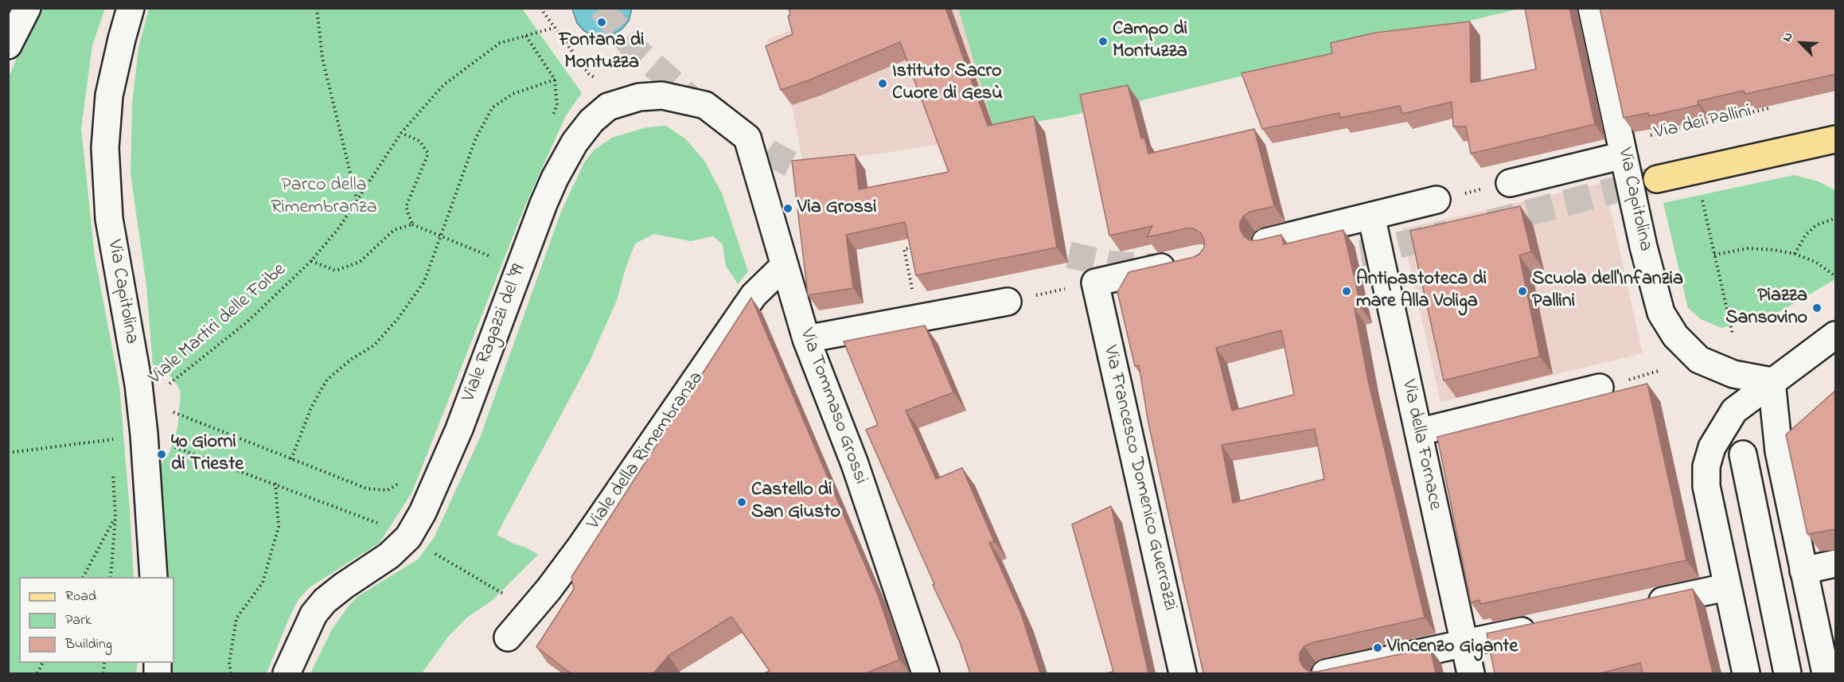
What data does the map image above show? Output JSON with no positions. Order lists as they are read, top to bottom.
{
  "streets": {
    "street": [
      "Via Capitolina",
      "Viale Ragazzi del '99",
      "Via Tommaso Grossi",
      "Via della Fornace",
      "Viale della Rimembranza",
      "Via Francesco Domenico Guerrazzi"
    ],
    "path": ["Via dei Pallini", "Viale Martiri delle Foibe"]
  },
  "crossings": [
    ["Viale Ragazzi del '99", "Via Tommaso Grossi"],
    ["Via Tommaso Grossi", "Viale della Rimembranza"]
  ],
  "parks": ["Parco della Rimembranza"],
  "places": [
    "Fontana di Montuzza",
    "Campo di Montuzza",
    "Istituto Sacro Cuore di Gesù",
    "Via Grossi",
    "Antipastoteca di mare Alla Voliga",
    "Scuola dell'Infanzia Pallini",
    "Piazza Sansovino",
    "40 Giorni di Trieste",
    "Castello di San Giusto",
    "Vincenzo Gigante"
  ],
  "legend": ["Road", "Park", "Building"],
  "north": "top left"
}
